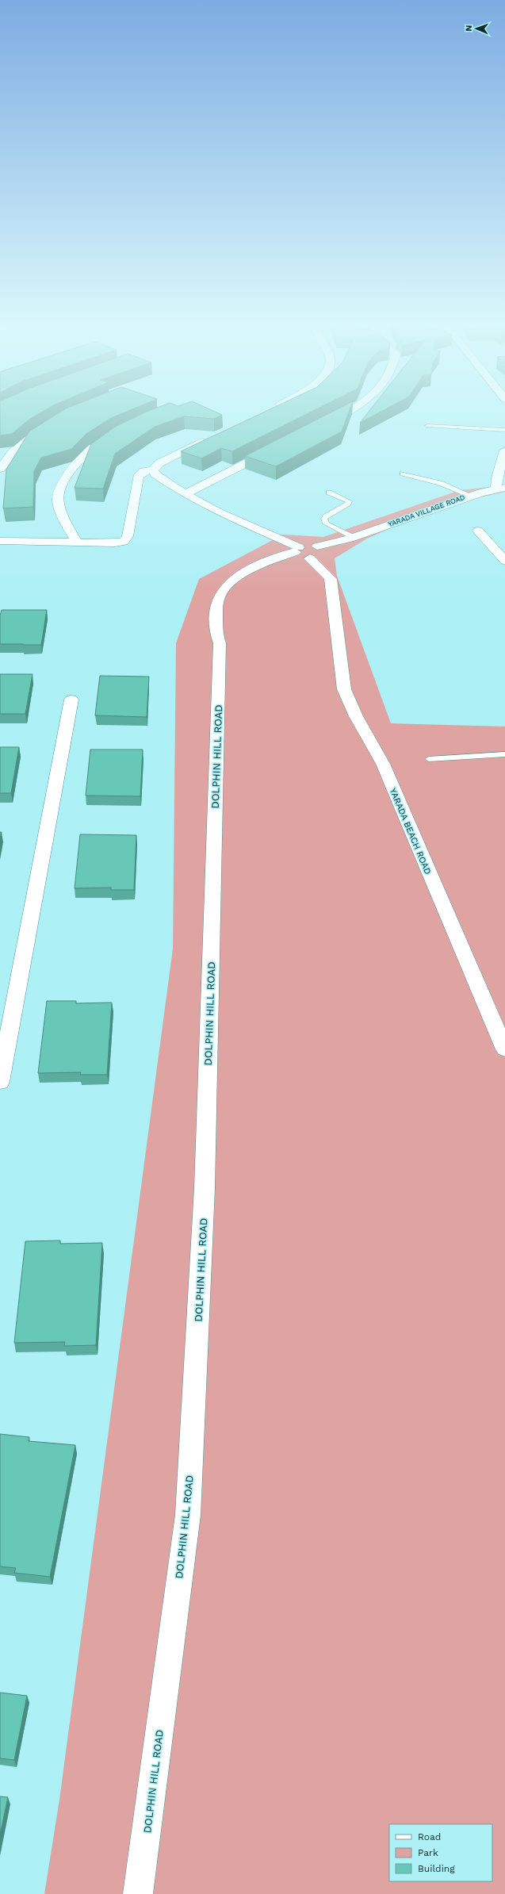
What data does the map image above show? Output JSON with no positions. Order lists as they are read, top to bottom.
{
  "streets": {
    "street": ["YARADA VILLAGE ROAD", "DOLPHIN HILL ROAD", "YARADA BEACH ROAD"]
  },
  "legend": ["Road", "Park", "Building"],
  "north": "left"
}
